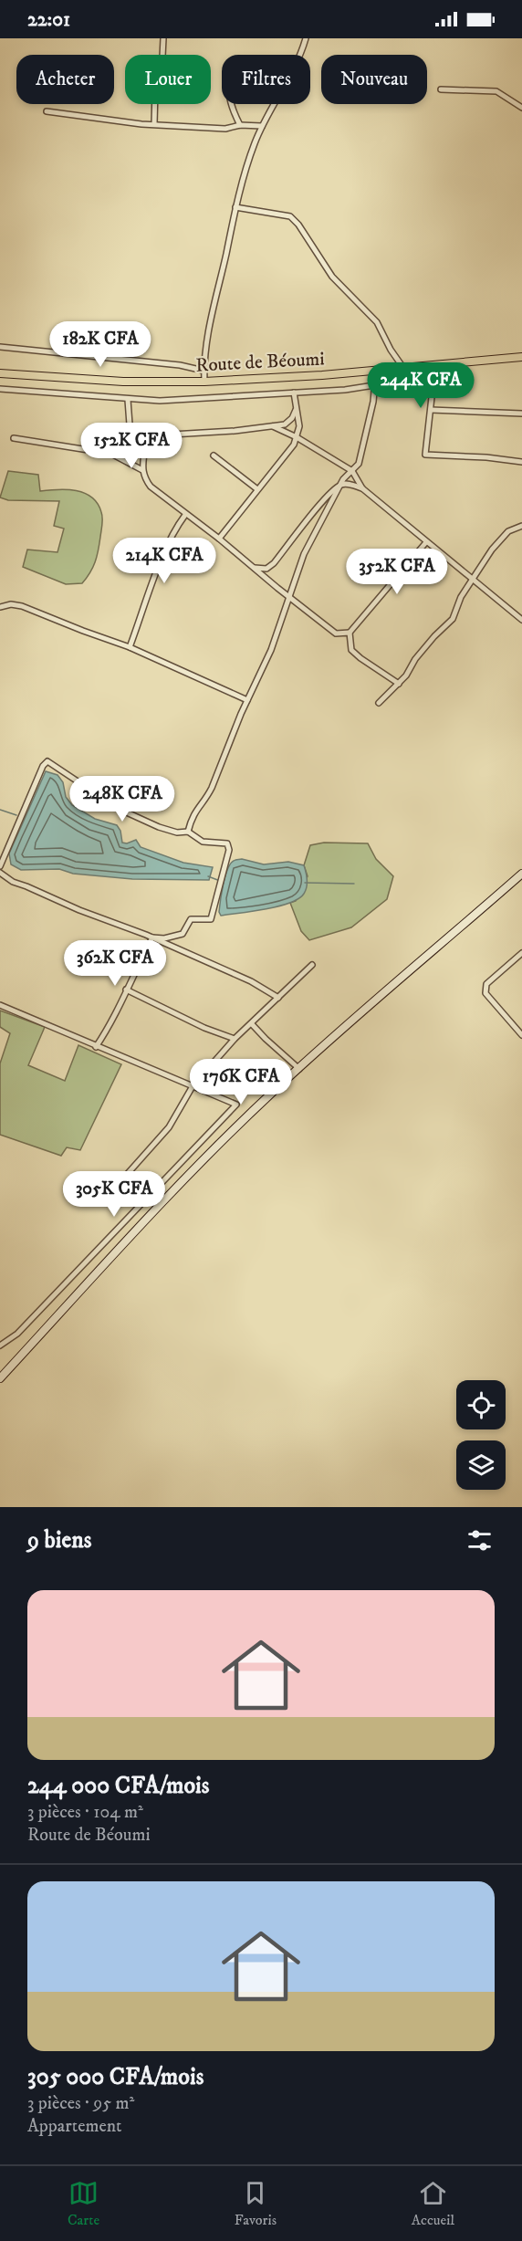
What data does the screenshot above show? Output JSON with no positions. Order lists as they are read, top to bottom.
{
  "streets": {
    "main road": ["Route de Béoumi"]
  },
  "page": {
    "status": "22:01",
    "chip": [
      "Acheter",
      "Louer",
      "Filtres",
      "Nouveau"
    ],
    "price": [
      "182K CFA",
      "244K CFA",
      "152K CFA",
      "214K CFA",
      "352K CFA",
      "248K CFA",
      "362K CFA",
      "176K CFA",
      "305K CFA"
    ],
    "heading": "9 biens",
    "list": [
      {
        "name": "244 000 CFA/mois",
        "note": "3 pièces · 104 m² · Route de Béoumi"
      },
      {
        "name": "305 000 CFA/mois",
        "note": "3 pièces · 95 m² · Appartement"
      }
    ],
    "tabs": ["Carte", "Favoris", "Accueil"]
  }
}
